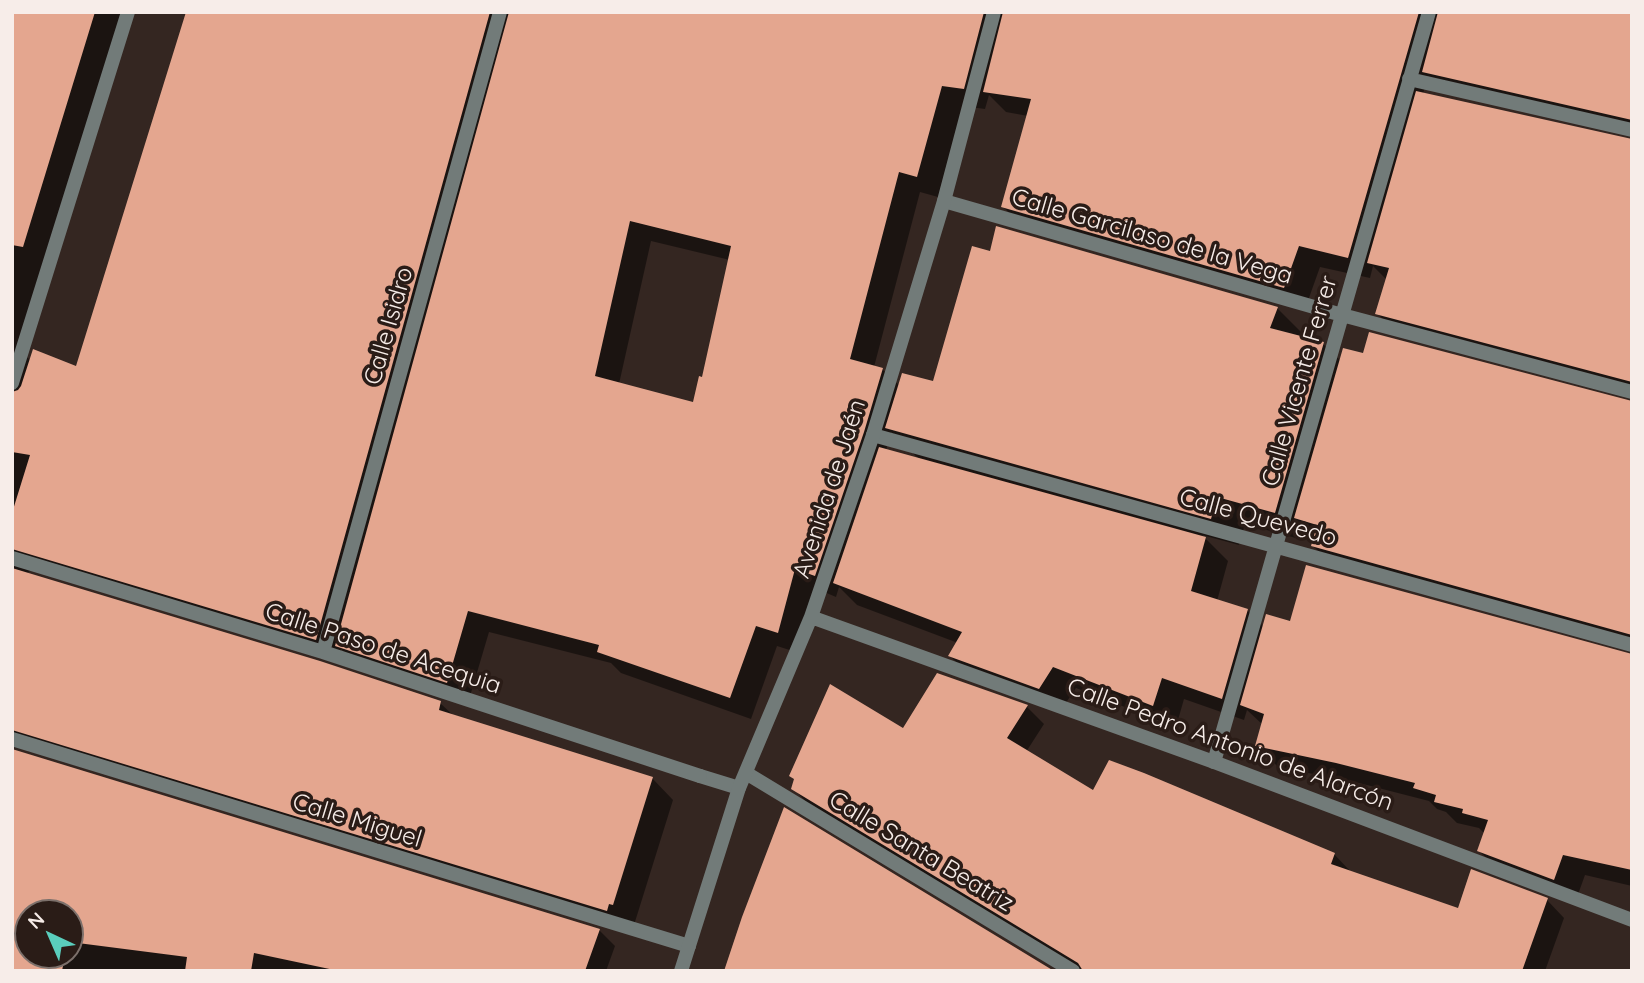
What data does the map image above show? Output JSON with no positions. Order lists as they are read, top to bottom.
{
  "streets": {
    "street": [
      "Calle Garcilaso de la Vega",
      "Calle Isidro",
      "Calle Vicente Ferrer",
      "Avenida de Jaén",
      "Calle Quevedo",
      "Calle Paso de Acequia",
      "Calle Pedro Antonio de Alarcón",
      "Calle Miguel",
      "Calle Santa Beatriz"
    ]
  },
  "crossings": [
    ["Calle Garcilaso de la Vega", "Calle Vicente Ferrer"],
    ["Calle Garcilaso de la Vega", "Avenida de Jaén"],
    ["Calle Isidro", "Calle Paso de Acequia"],
    ["Calle Vicente Ferrer", "Calle Quevedo"],
    ["Calle Vicente Ferrer", "Calle Pedro Antonio de Alarcón"],
    ["Avenida de Jaén", "Calle Quevedo"],
    ["Avenida de Jaén", "Calle Paso de Acequia"],
    ["Avenida de Jaén", "Calle Pedro Antonio de Alarcón"],
    ["Avenida de Jaén", "Calle Miguel"],
    ["Avenida de Jaén", "Calle Santa Beatriz"]
  ],
  "north": "top left"
}
